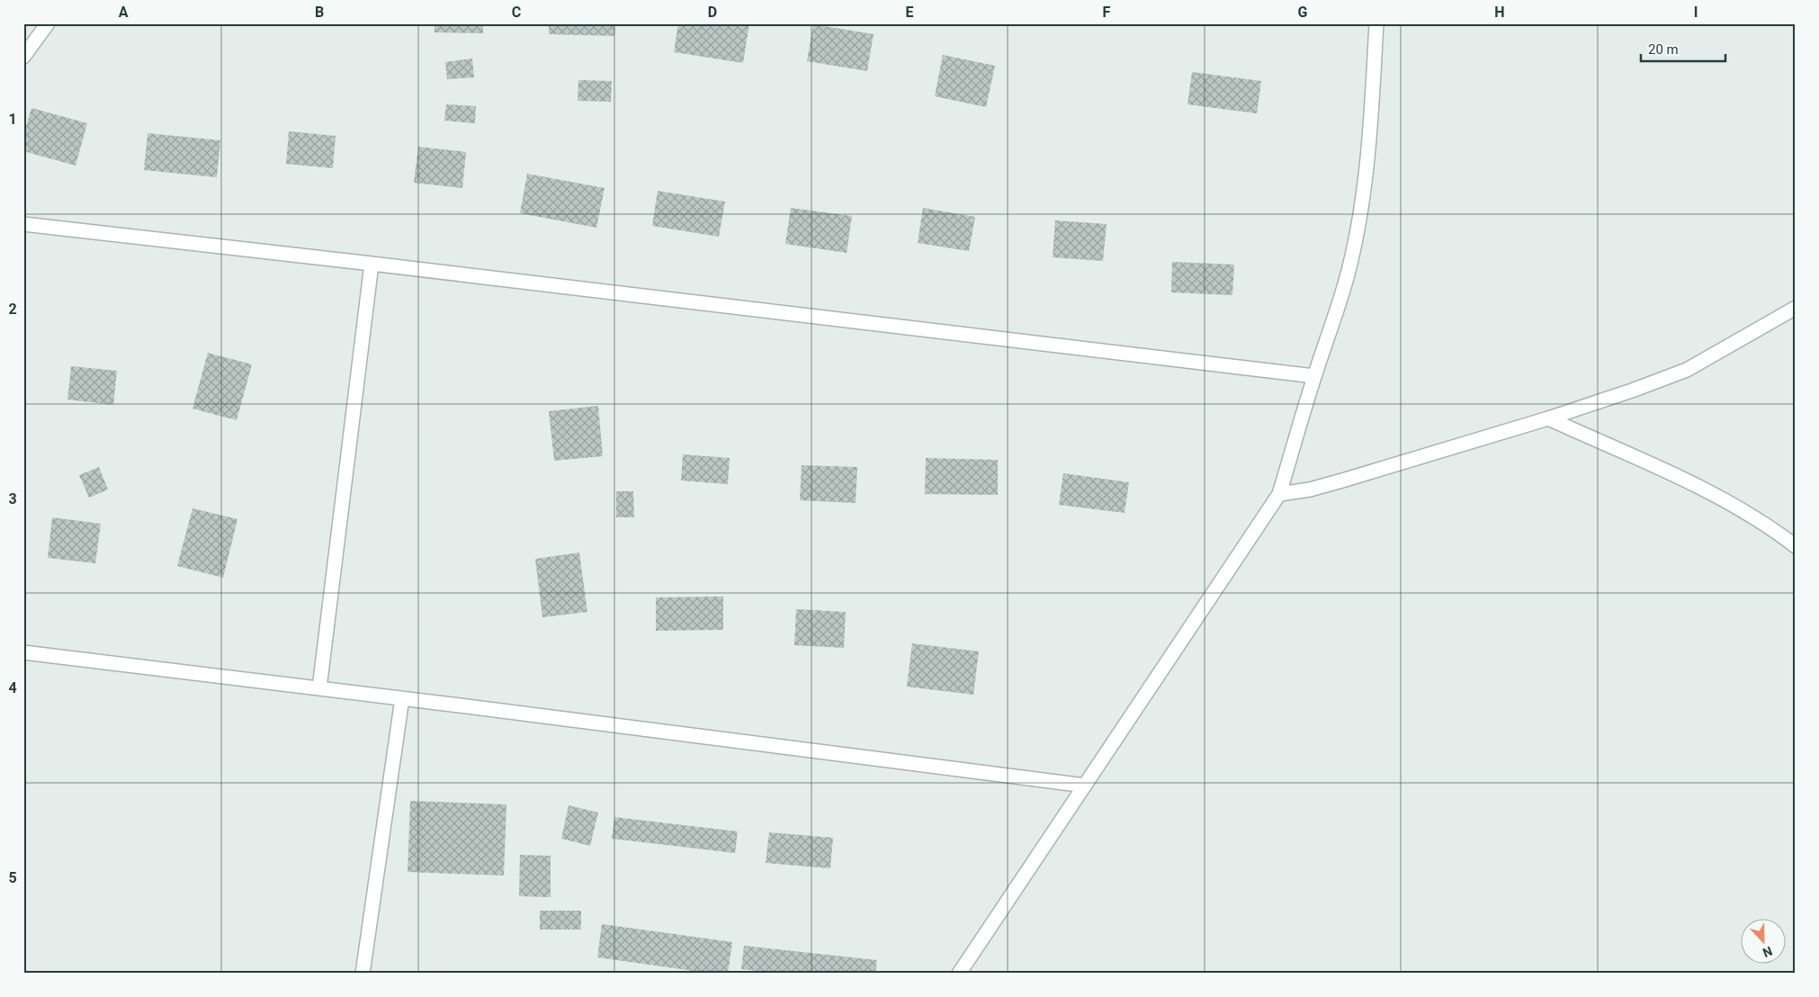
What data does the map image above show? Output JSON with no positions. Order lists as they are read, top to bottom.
{
  "scale_bar": "20 m",
  "north": "bottom",
  "grid": {
    "columns": [
      "A",
      "B",
      "C",
      "D",
      "E",
      "F",
      "G",
      "H",
      "I"
    ],
    "rows": [
      "1",
      "2",
      "3",
      "4",
      "5"
    ]
  }
}
